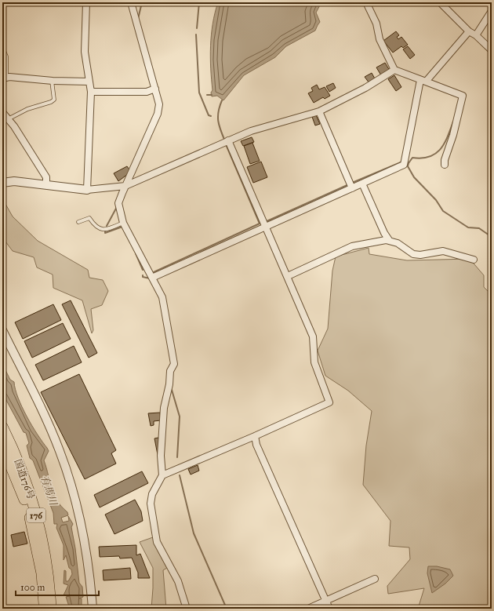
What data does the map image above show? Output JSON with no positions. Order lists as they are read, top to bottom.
{
  "streets": {
    "highway": ["国道176号", "176"]
  },
  "water": ["有馬川"],
  "scale_bar": "100 m"
}
